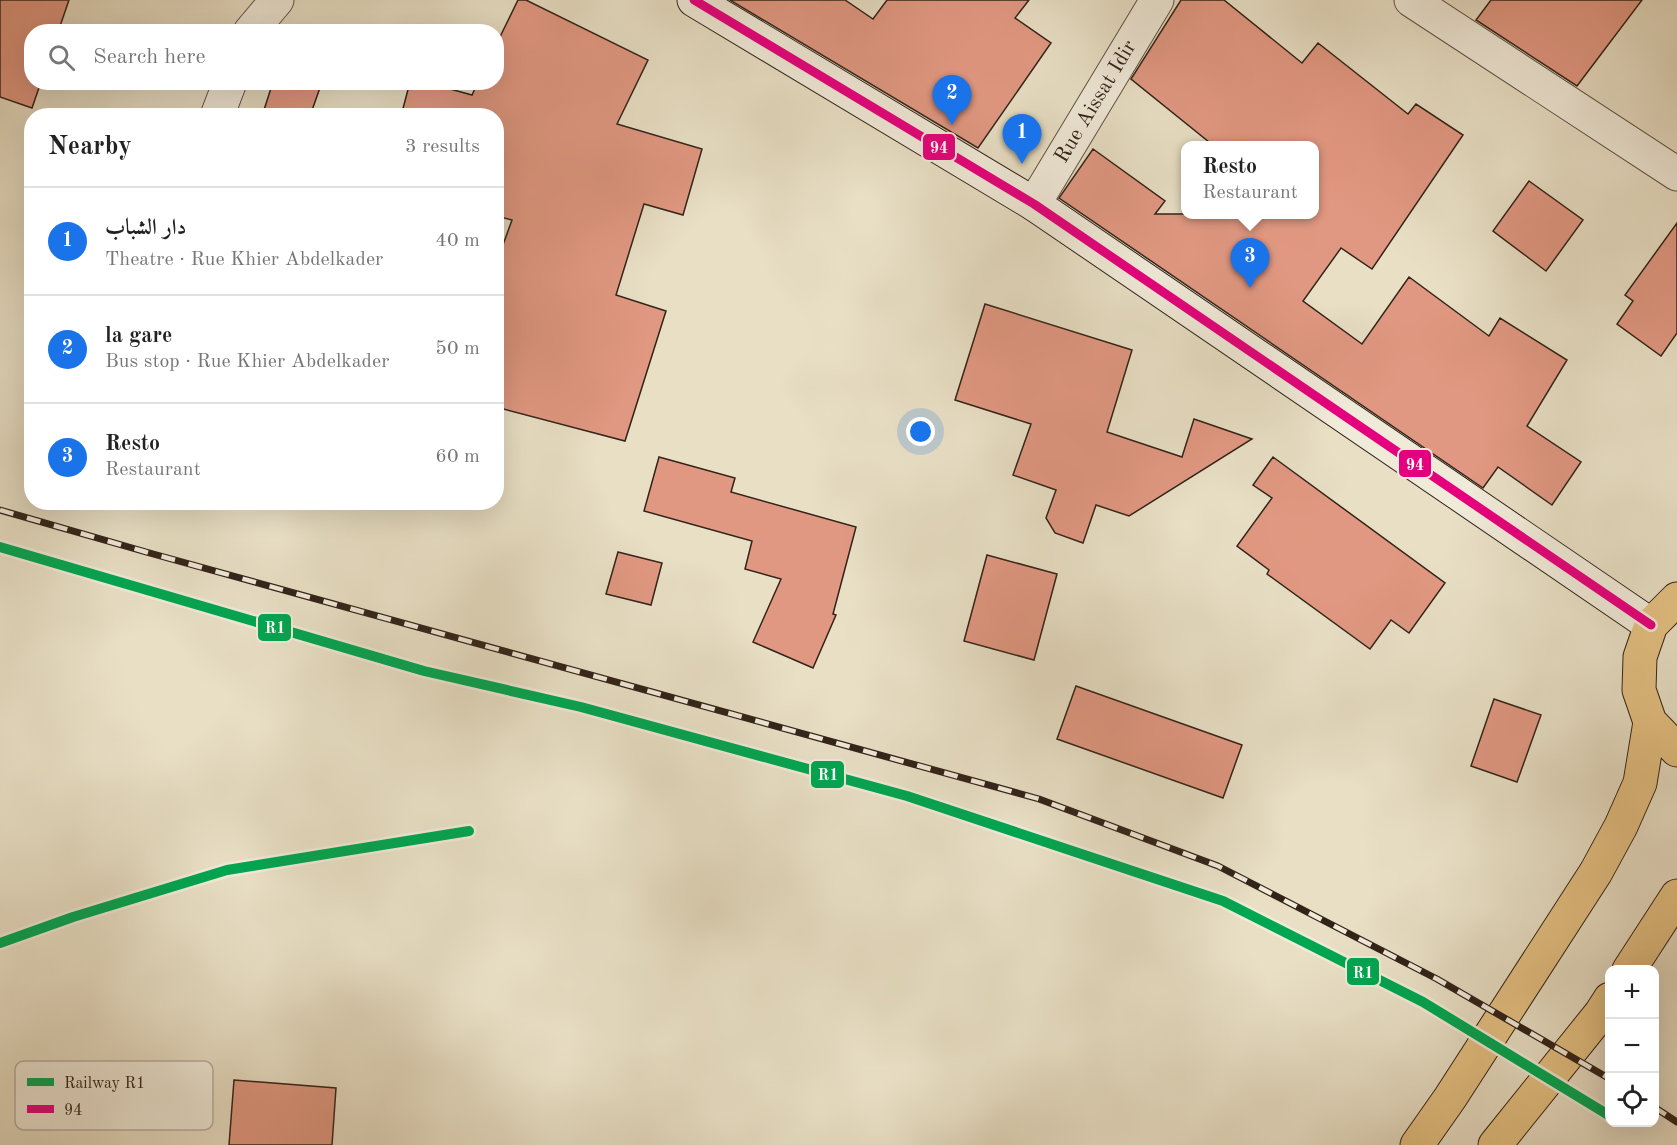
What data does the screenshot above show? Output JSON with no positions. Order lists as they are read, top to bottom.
{
  "streets": {
    "main road": ["Rue Aissat Idir"]
  },
  "lines": ["transit line 94", "rail line R1"],
  "legend": ["Railway R1", "94"],
  "page": {
    "search": "Search here",
    "pins": ["2", "1", "3"],
    "heading": ["Nearby", "3 results"],
    "popup": ["Resto", "Restaurant"],
    "list": [
      {
        "mark": "1",
        "name": "دار الشباب",
        "note": "Theatre · Rue Khier Abdelkader",
        "value": "40 m"
      },
      {
        "mark": "2",
        "name": "la gare",
        "note": "Bus stop · Rue Khier Abdelkader",
        "value": "50 m"
      },
      {
        "mark": "3",
        "name": "Resto",
        "note": "Restaurant",
        "value": "60 m"
      }
    ],
    "map_buttons": ["+", "−"]
  }
}
